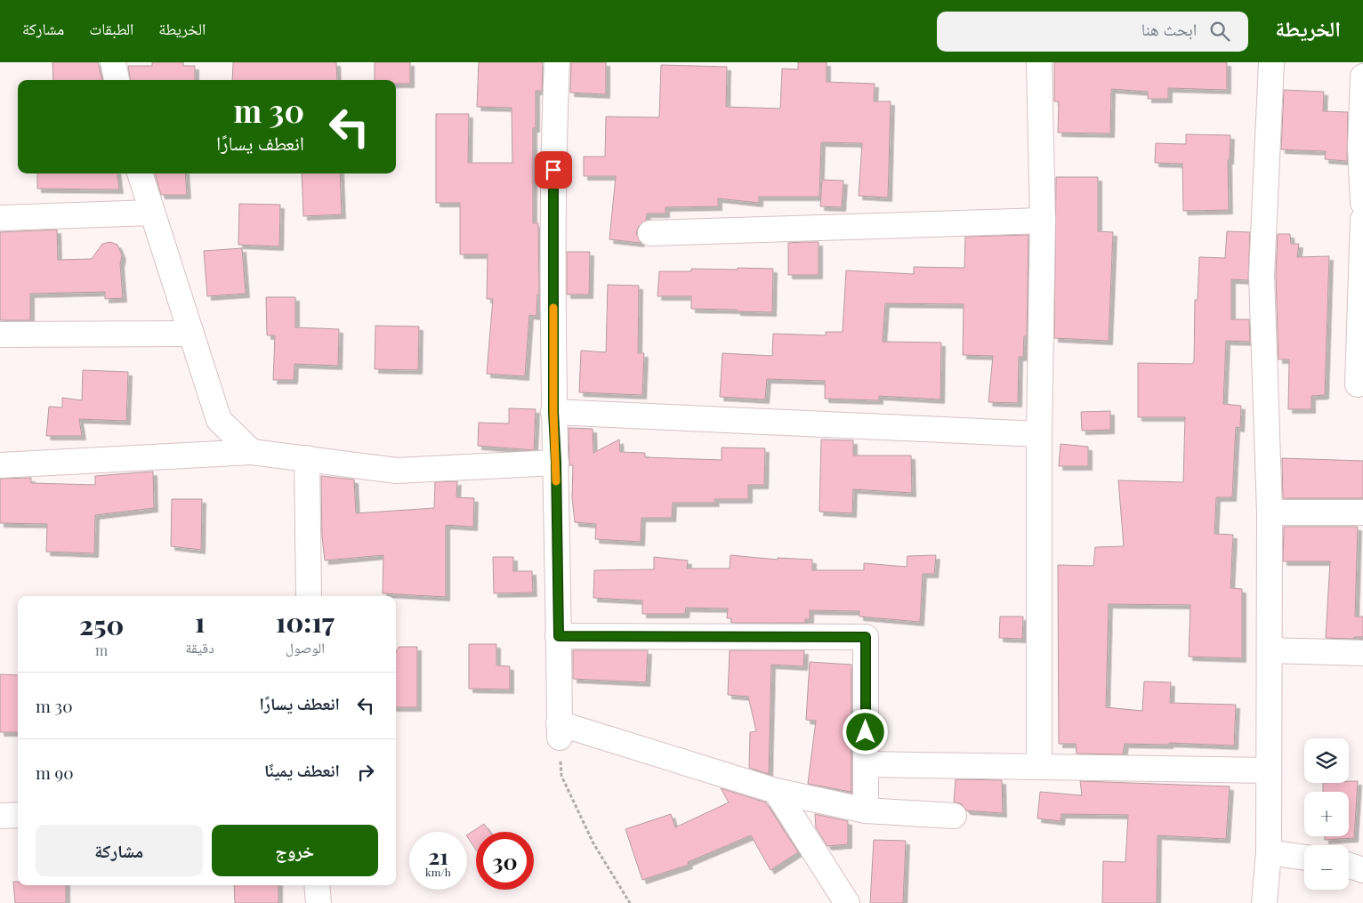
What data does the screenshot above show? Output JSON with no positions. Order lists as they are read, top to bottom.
{
  "page": {
    "header": "الخريطة",
    "search": "ابحث هنا",
    "nav": ["الخريطة", "الطبقات", "مشاركة"],
    "turn": ["30 m", "انعطف يسارًا"],
    "eta": [
      "10:17",
      "الوصول",
      "1",
      "دقيقة",
      "250",
      "m"
    ],
    "list": [
      {
        "name": "انعطف يسارًا",
        "value": "30 m"
      },
      {
        "name": "انعطف يمينًا",
        "value": "90 m"
      }
    ],
    "map_buttons": ["+", "−"],
    "buttons": ["خروج", "مشاركة"],
    "speed": "21 km/h",
    "limit": "30"
  }
}
